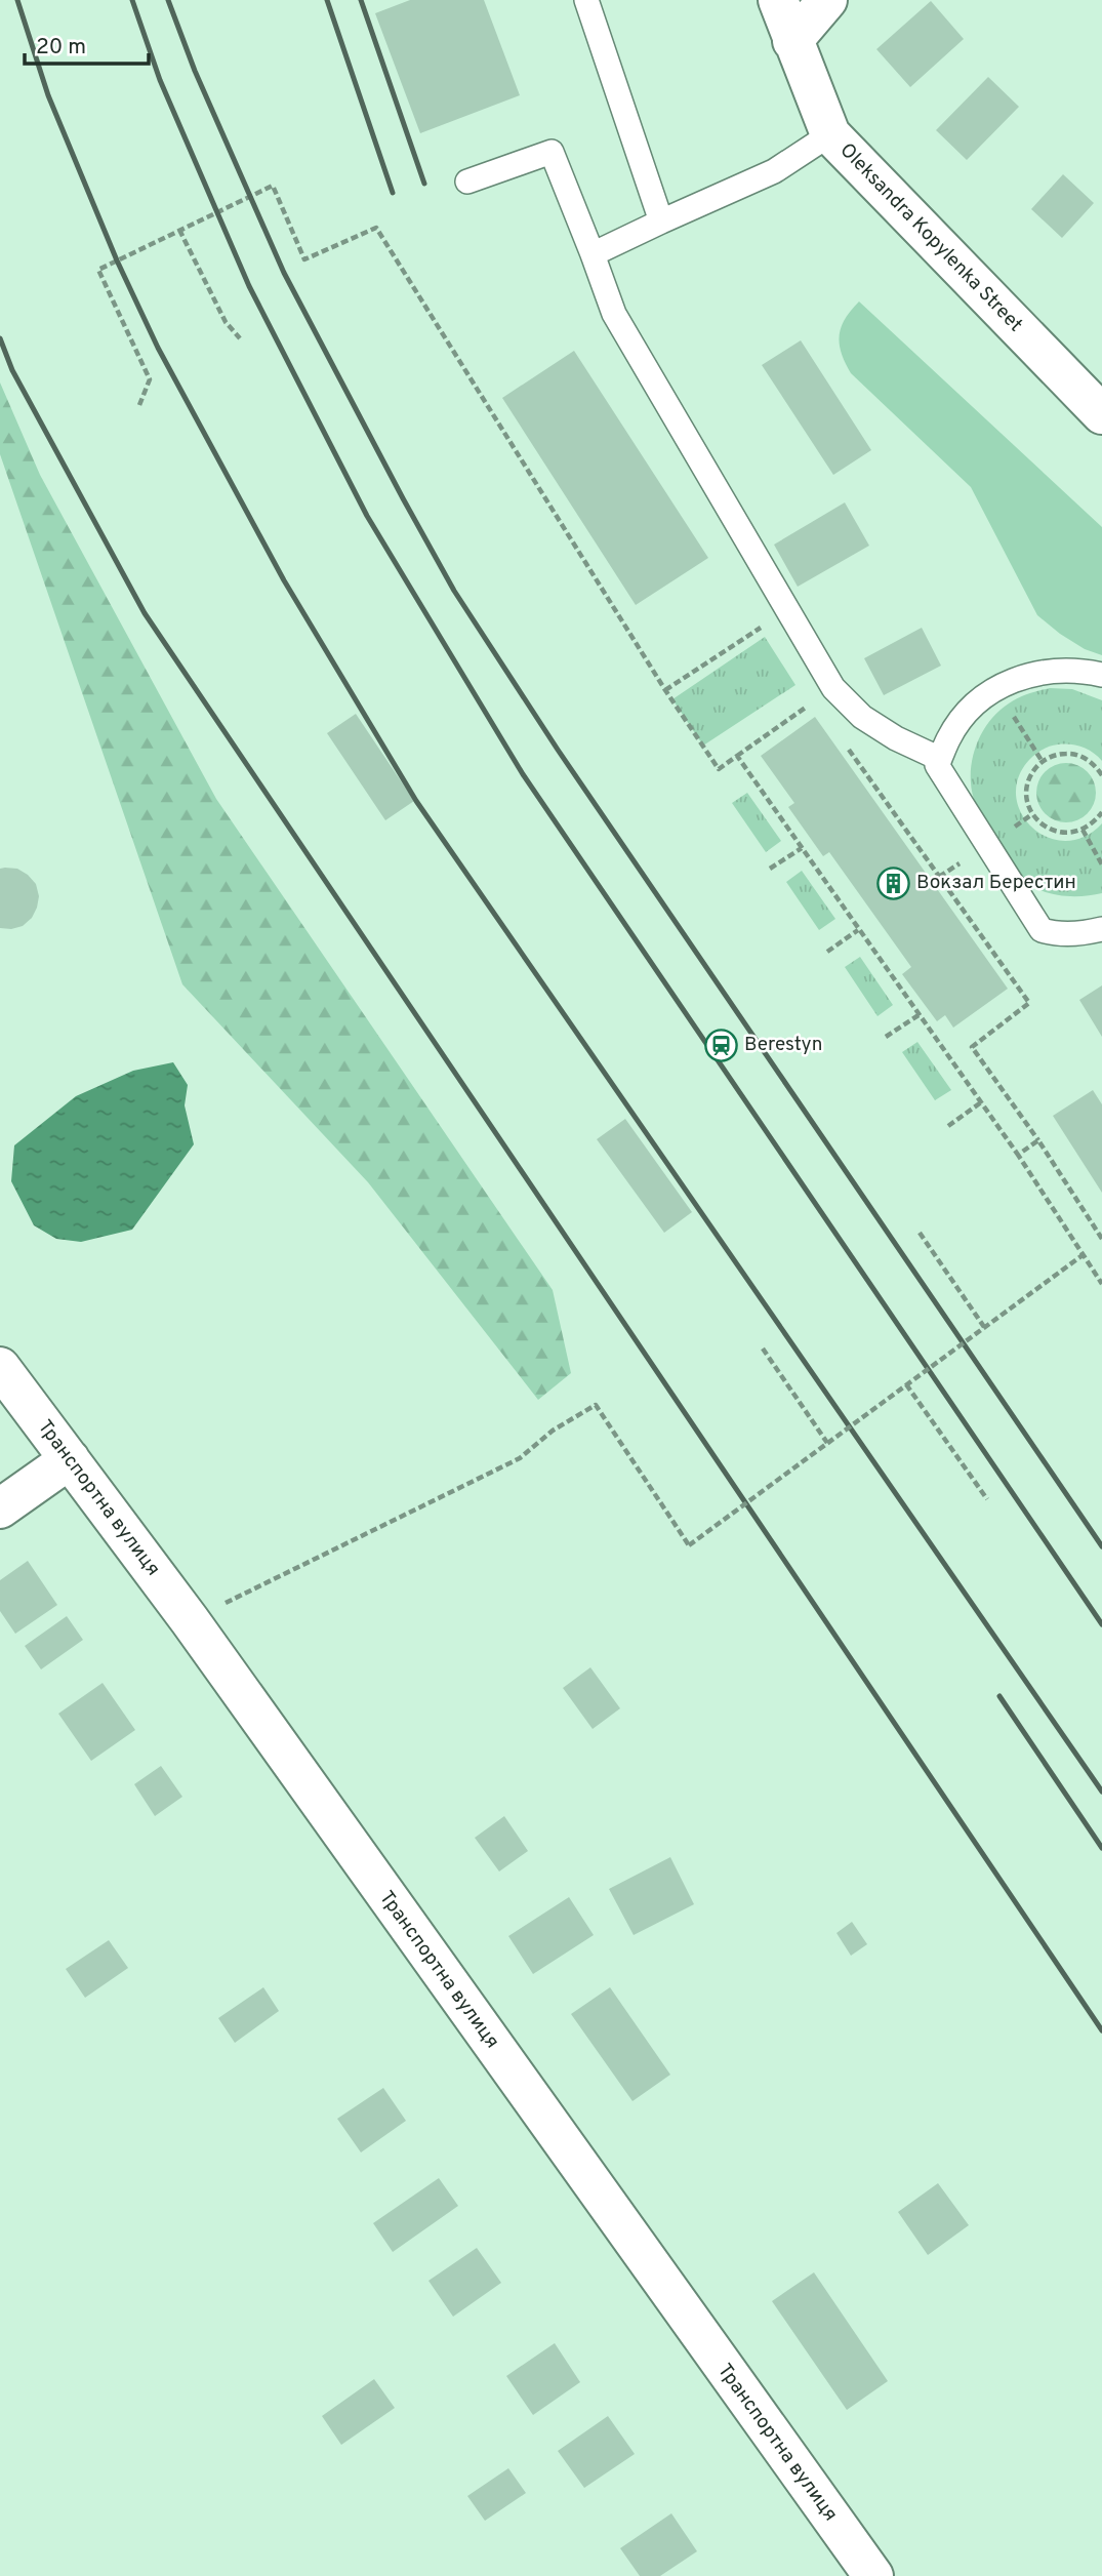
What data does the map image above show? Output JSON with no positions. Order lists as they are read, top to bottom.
{
  "streets": {
    "street": ["Oleksandra Kopylenka Street", "Транспортна вулиця"]
  },
  "places": {
    "building": ["Вокзал Берестин"],
    "station": ["Berestyn"]
  },
  "scale_bar": "20 m"
}
